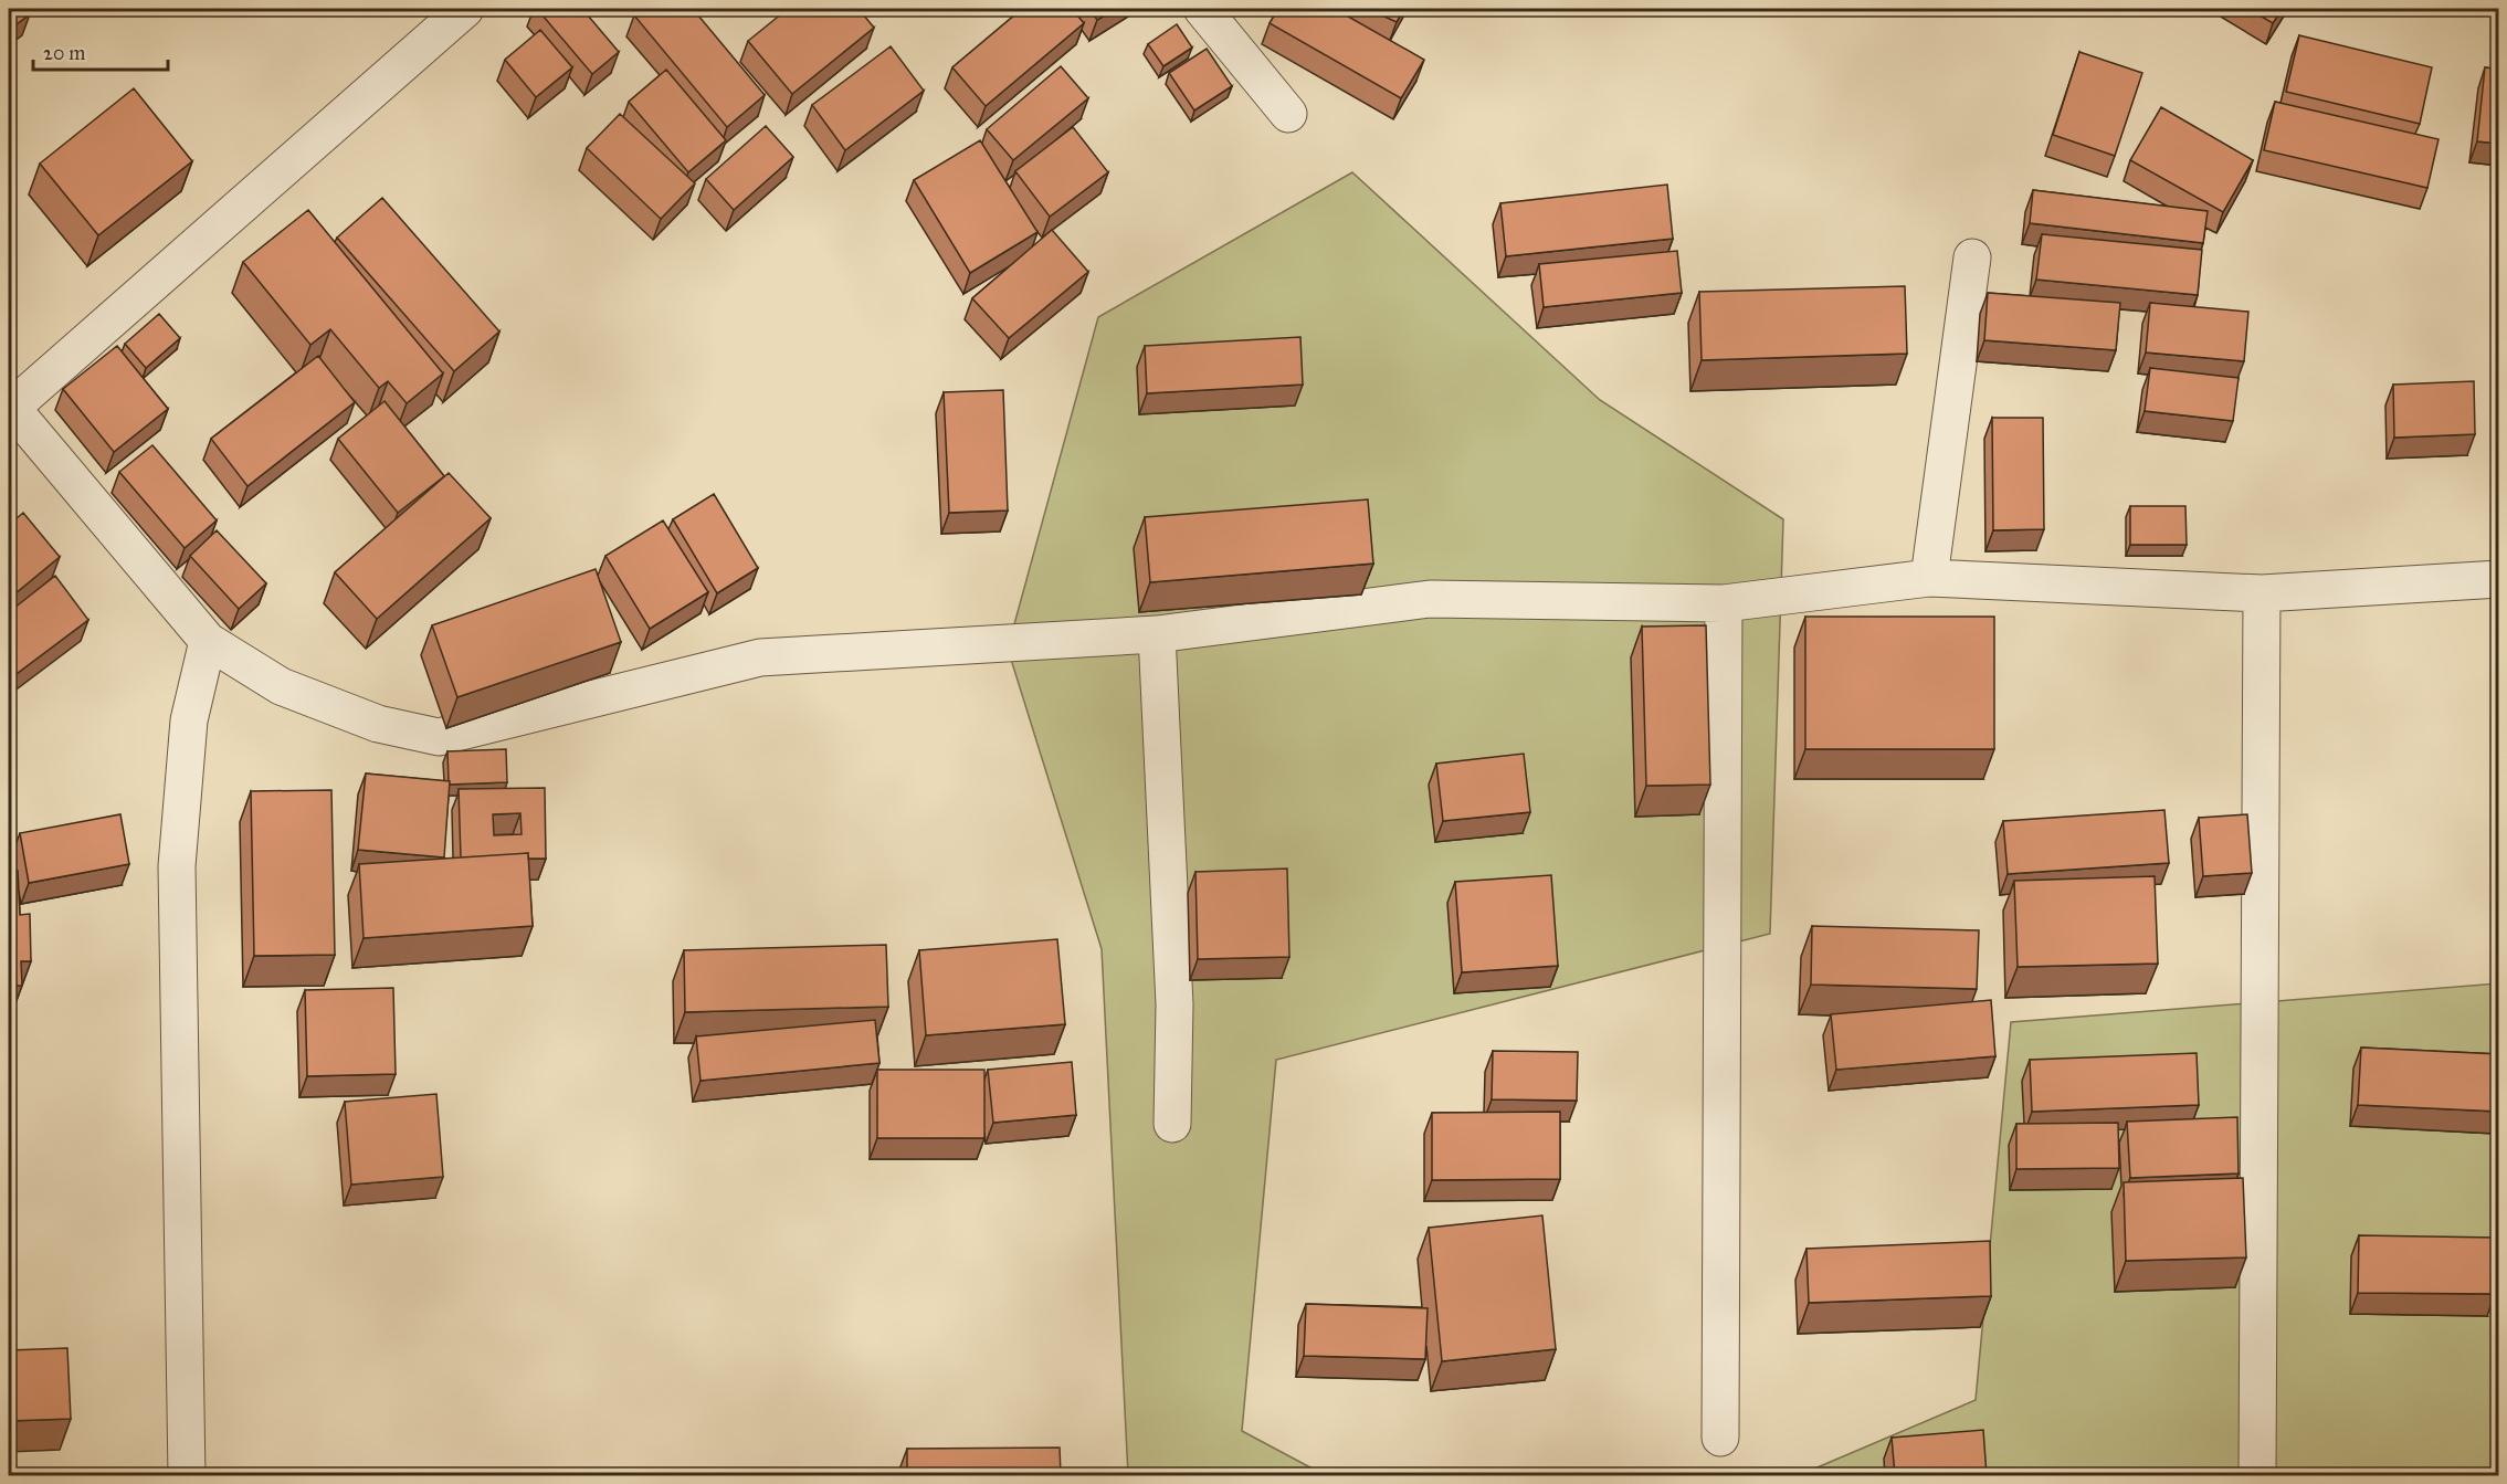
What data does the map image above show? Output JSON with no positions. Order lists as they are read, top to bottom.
{
  "scale_bar": "20 m"
}
